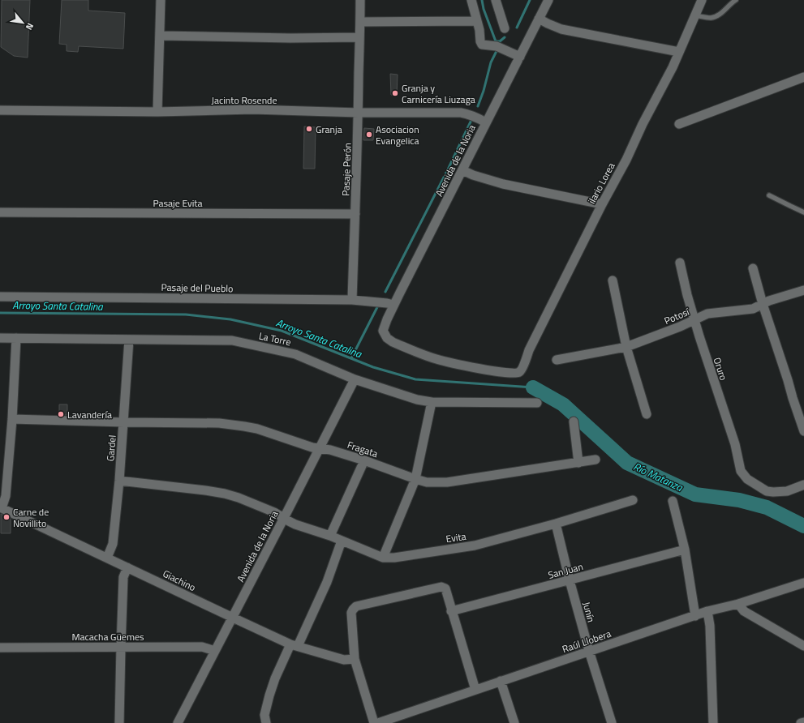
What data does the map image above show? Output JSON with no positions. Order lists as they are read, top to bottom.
{
  "streets": {
    "street": [
      "Jacinto Rosende",
      "Avenida de la Noria",
      "Pasaje Perón",
      "ilario Lorea",
      "Pasaje Evita",
      "Pasaje del Pueblo",
      "Potosí",
      "La Torre",
      "Oruro",
      "Gardel",
      "Fragata",
      "Evita",
      "San Juan",
      "Giachino",
      "Junín",
      "Macacha Güemes",
      "Raúl Llobera"
    ]
  },
  "crossings": [
    ["Jacinto Rosende", "Avenida de la Noria"],
    ["Jacinto Rosende", "Pasaje Perón"],
    ["Avenida de la Noria", "ilario Lorea"],
    ["Avenida de la Noria", "Pasaje del Pueblo"],
    ["Avenida de la Noria", "La Torre"],
    ["Avenida de la Noria", "Fragata"],
    ["Avenida de la Noria", "Evita"],
    ["Avenida de la Noria", "Giachino"],
    ["Avenida de la Noria", "Macacha Güemes"],
    ["Pasaje Perón", "Pasaje Evita"],
    ["Pasaje Perón", "Pasaje del Pueblo"],
    ["Potosí", "Oruro"],
    ["La Torre", "Gardel"],
    ["Gardel", "Fragata"],
    ["Gardel", "Evita"],
    ["Gardel", "Giachino"],
    ["Evita", "Junín"],
    ["San Juan", "Junín"],
    ["Junín", "Raúl Llobera"]
  ],
  "water": ["Arroyo Santa Catalina", "Río Matanza"],
  "places": [
    "Granja y Carnicería Liuzaga",
    "Granja",
    "Asociacion Evangelica",
    "Lavandería",
    "Carne de Novillito"
  ],
  "north": "bottom right"
}
